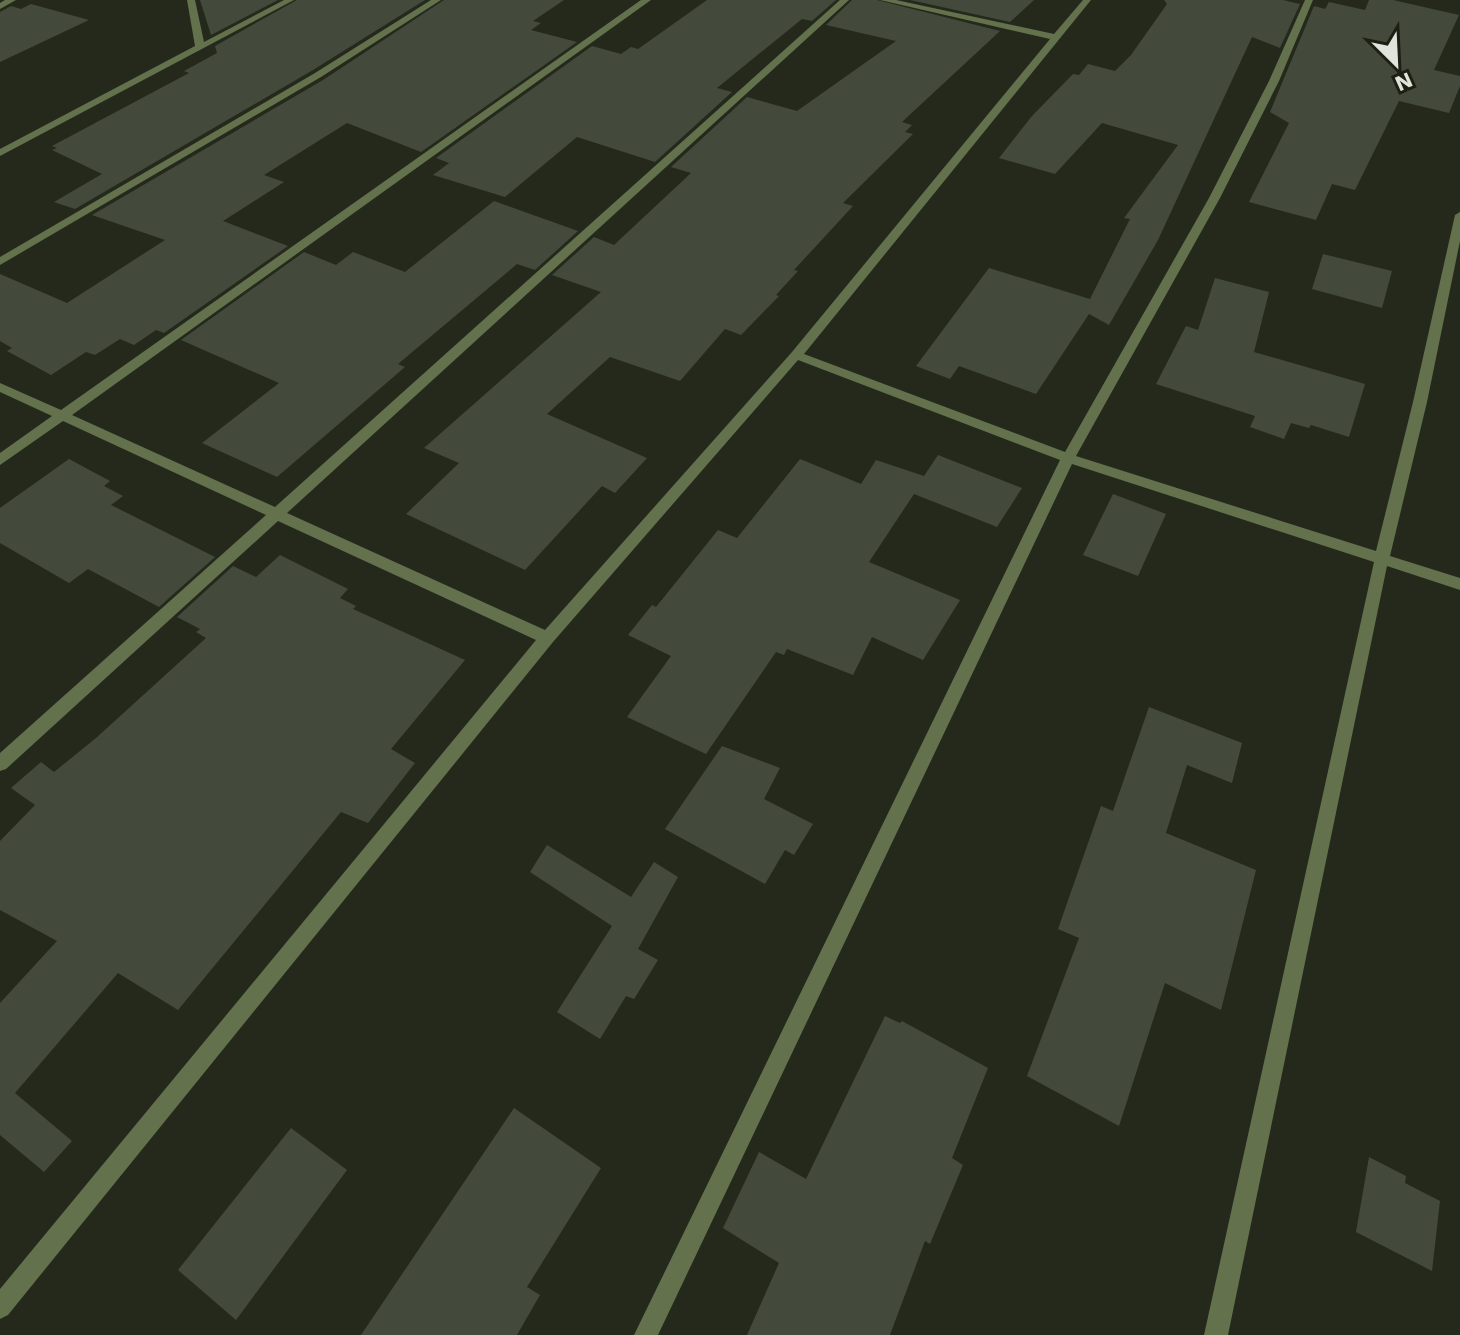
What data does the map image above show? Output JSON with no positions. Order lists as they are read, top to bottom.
{
  "north": "bottom right"
}
